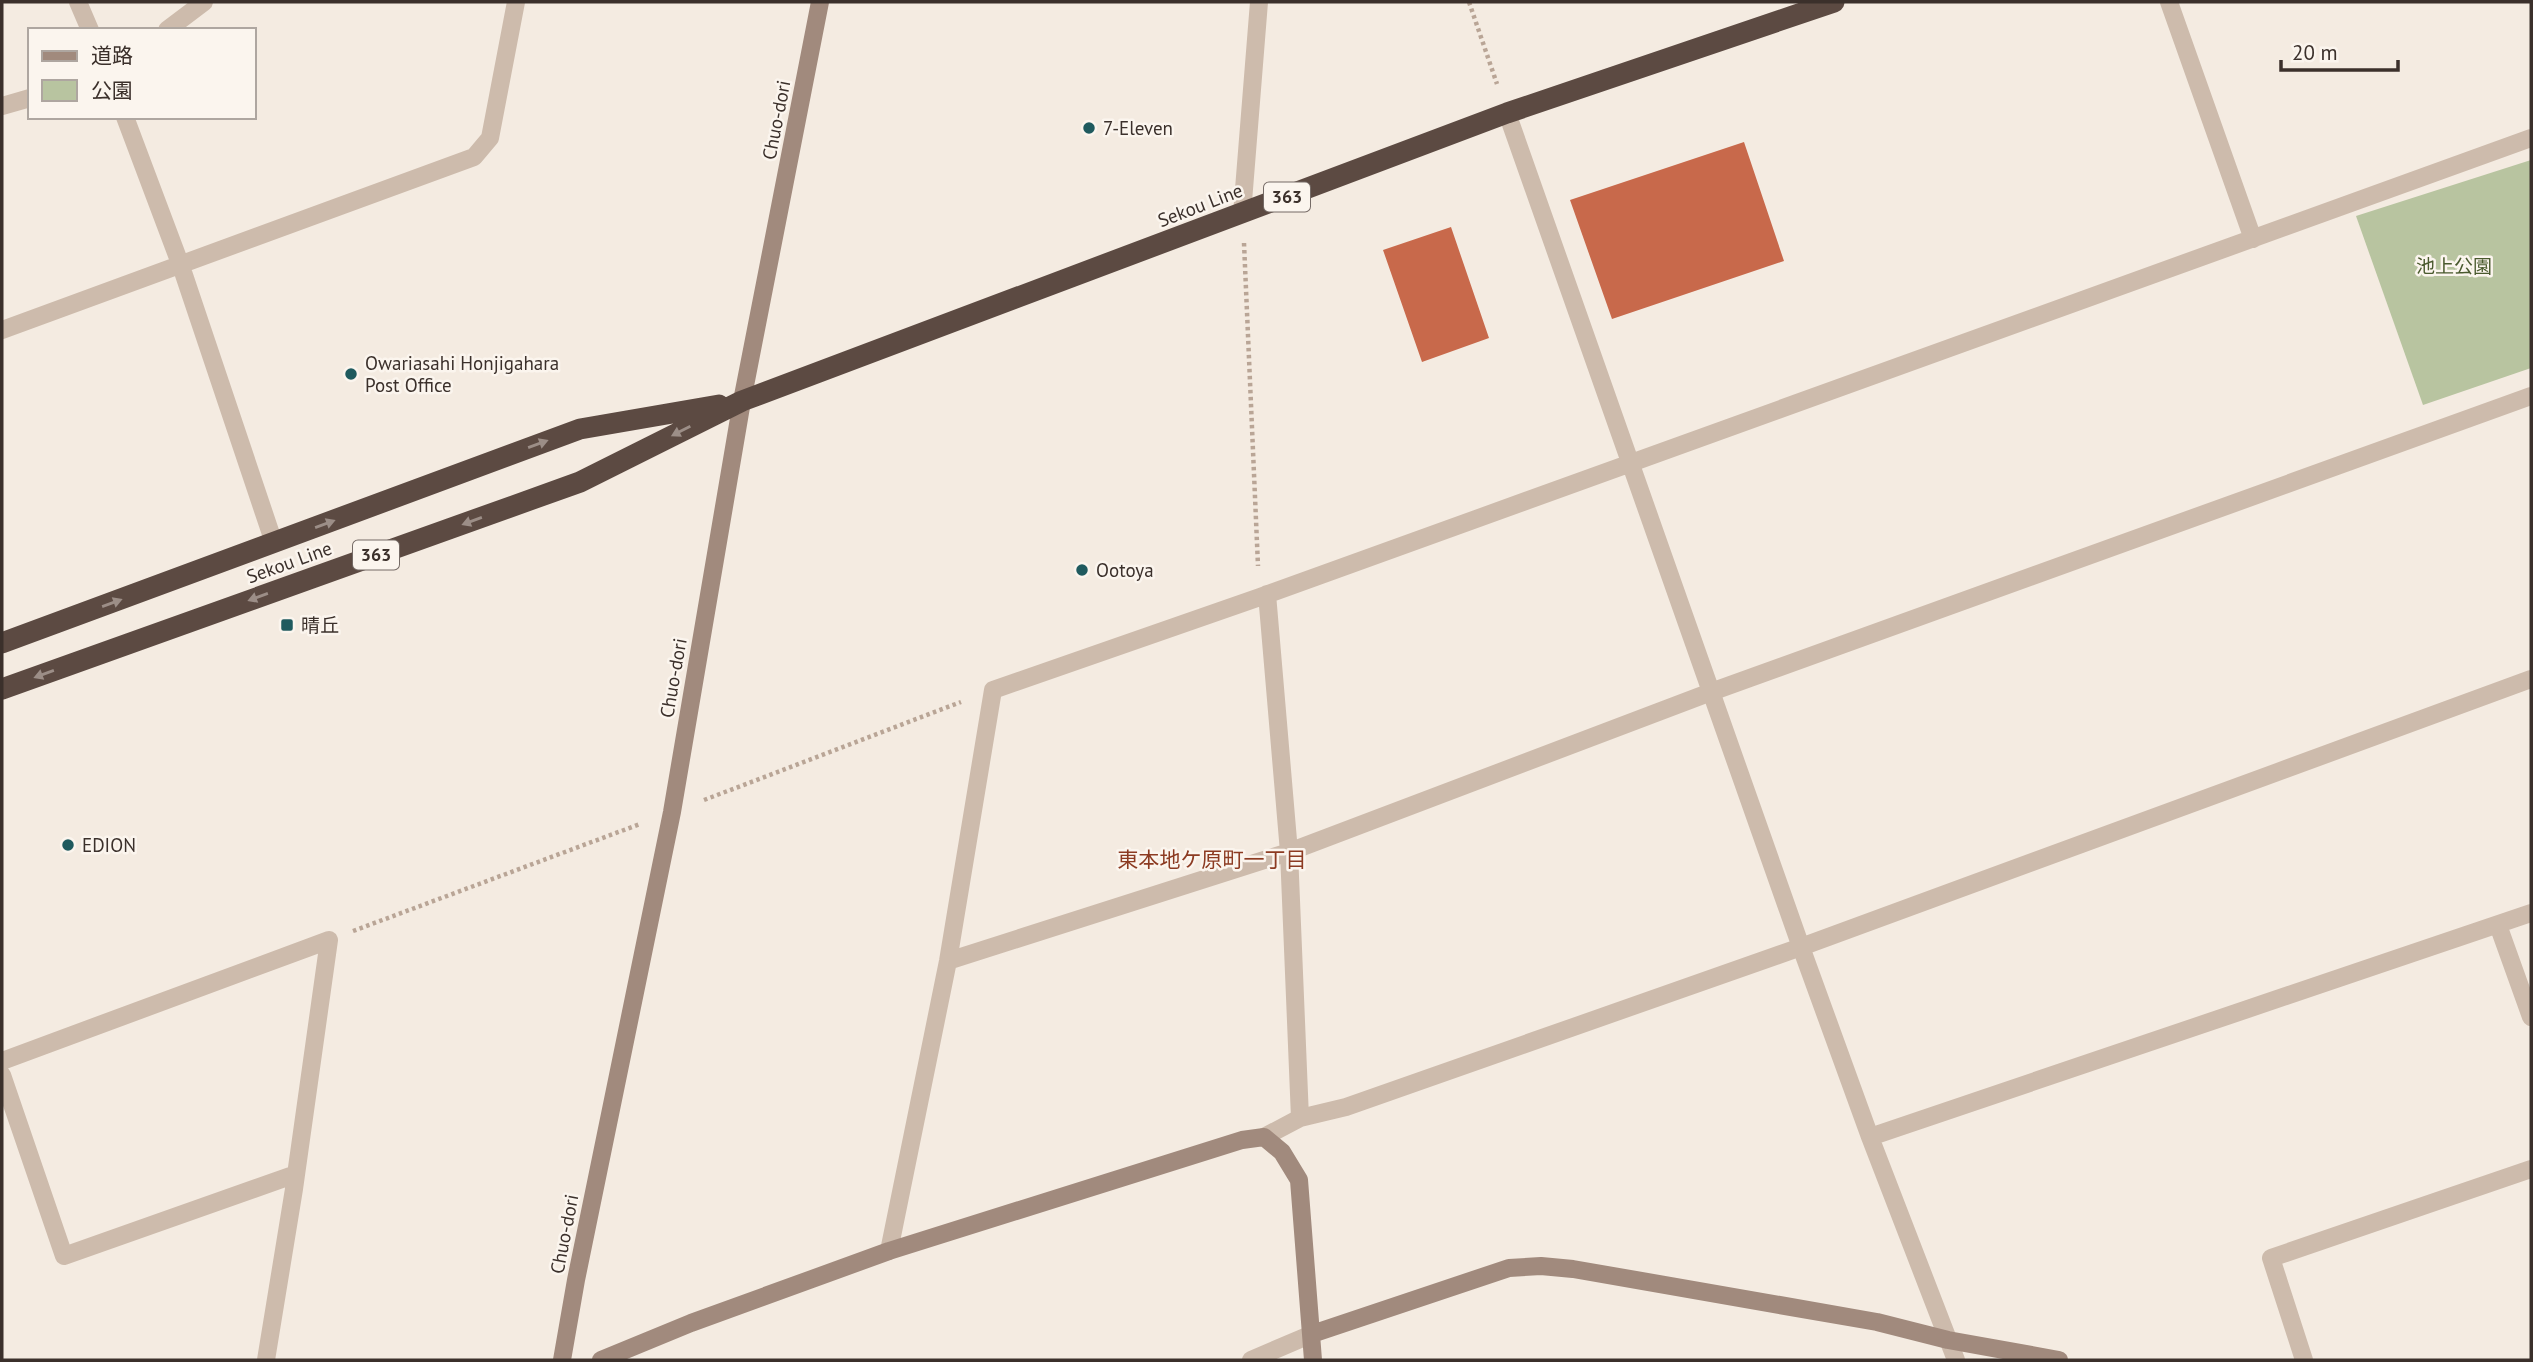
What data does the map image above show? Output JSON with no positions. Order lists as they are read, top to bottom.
{
  "streets": {
    "highway": ["363", "Sekou Line"],
    "street": ["Chuo-dori"]
  },
  "crossings": [
    ["Chuo-dori", "Sekou Line"]
  ],
  "districts": ["東本地ケ原町一丁目"],
  "parks": ["池上公園"],
  "places": {
    "other": [
      "7-Eleven",
      "Owariasahi Honjigahara Post Office",
      "Ootoya",
      "EDION"
    ],
    "transit": ["晴丘"]
  },
  "legend": ["道路", "公園"],
  "scale_bar": "20 m"
}
